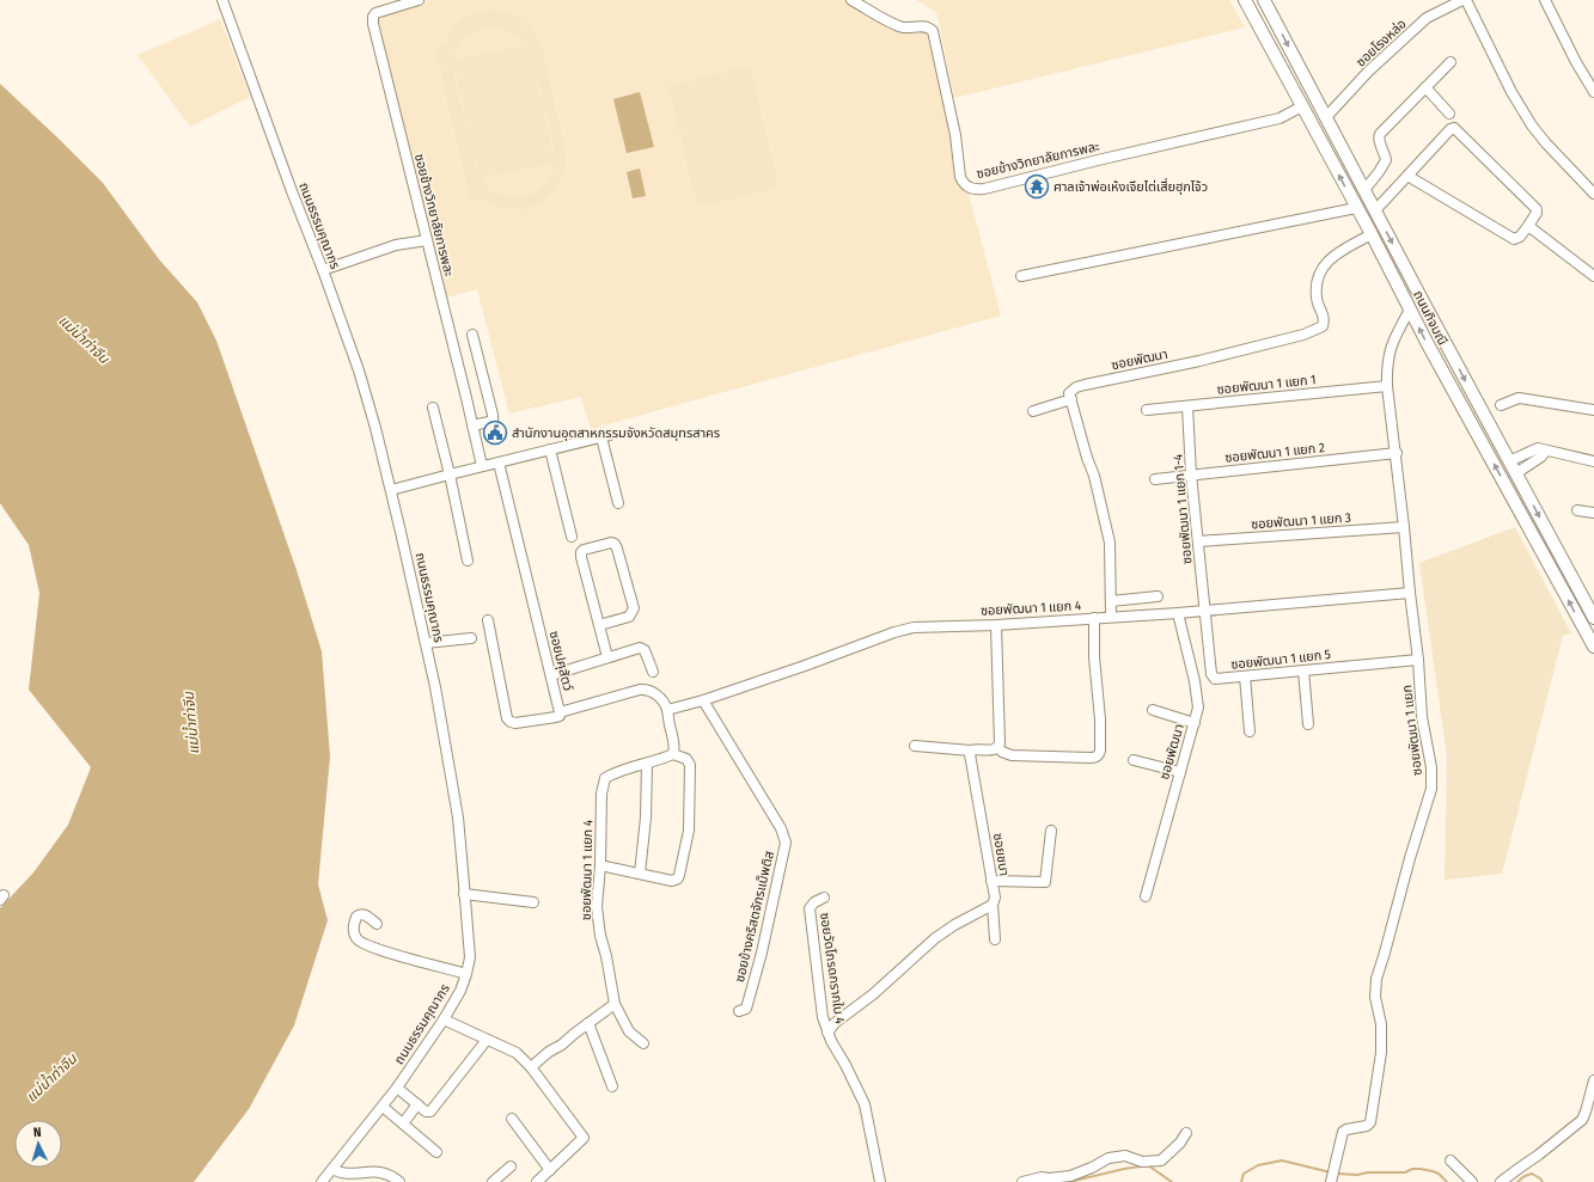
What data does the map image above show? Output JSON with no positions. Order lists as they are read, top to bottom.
{
  "streets": {
    "main road": ["ถนนกิจมณี"],
    "street": [
      "ซอยโรงหล่อ",
      "ซอยข้างวิทยาลัยการพละ",
      "ถนนธรรมคุณากร",
      "ซอยพัฒนา",
      "ซอยพัฒนา 1 แยก 1",
      "ซอยพัฒนา 1 แยก 2",
      "ซอยพัฒนา 1 แยก 1-4",
      "ซอยพัฒนา 1 แยก 3",
      "ซอยพัฒนา 1 แยก 4",
      "ซอยพัฒนา 1 แยก 5",
      "ซอยปศุสัตว์",
      "ซอยพัฒนา 1 แยก",
      "ซอยชบา",
      "ซอยข้างคริสตจักรแบ็พติส",
      "ซอยวัดโกรดกรากใน 4"
    ]
  },
  "crossings": [
    ["ซอยโรงหล่อ", "ถนนกิจมณี"],
    ["ซอยข้างวิทยาลัยการพละ", "ถนนกิจมณี"],
    ["ถนนกิจมณี", "ซอยพัฒนา"],
    ["ถนนกิจมณี", "ซอยพัฒนา 1 แยก"],
    ["ซอยพัฒนา", "ซอยพัฒนา 1 แยก 4"],
    ["ซอยพัฒนา 1 แยก 1", "ซอยพัฒนา 1 แยก 1-4"],
    ["ซอยพัฒนา 1 แยก 1", "ซอยพัฒนา 1 แยก"],
    ["ซอยพัฒนา 1 แยก 2", "ซอยพัฒนา 1 แยก 1-4"],
    ["ซอยพัฒนา 1 แยก 2", "ซอยพัฒนา 1 แยก"],
    ["ซอยพัฒนา 1 แยก 1-4", "ซอยพัฒนา 1 แยก 3"],
    ["ซอยพัฒนา 1 แยก 1-4", "ซอยพัฒนา 1 แยก 4"],
    ["ซอยพัฒนา 1 แยก 1-4", "ซอยพัฒนา 1 แยก 5"],
    ["ซอยพัฒนา 1 แยก 3", "ซอยพัฒนา 1 แยก"],
    ["ซอยพัฒนา 1 แยก 4", "ซอยพัฒนา 1 แยก 5"],
    ["ซอยพัฒนา 1 แยก 4", "ซอยพัฒนา 1 แยก"],
    ["ซอยพัฒนา 1 แยก 4", "ซอยข้างคริสตจักรแบ็พติส"],
    ["ซอยพัฒนา 1 แยก 5", "ซอยพัฒนา 1 แยก"]
  ],
  "water": ["แม่น้ำท่าจีน"],
  "places": {
    "temple": ["ศาลเจ้าพ่อเห้งเจียไต่เสี่ยฮุกโจ้ว"],
    "public building": ["สำนักงานอุตสาหกรรมจังหวัดสมุทรสาคร"]
  },
  "north": "top"
}
